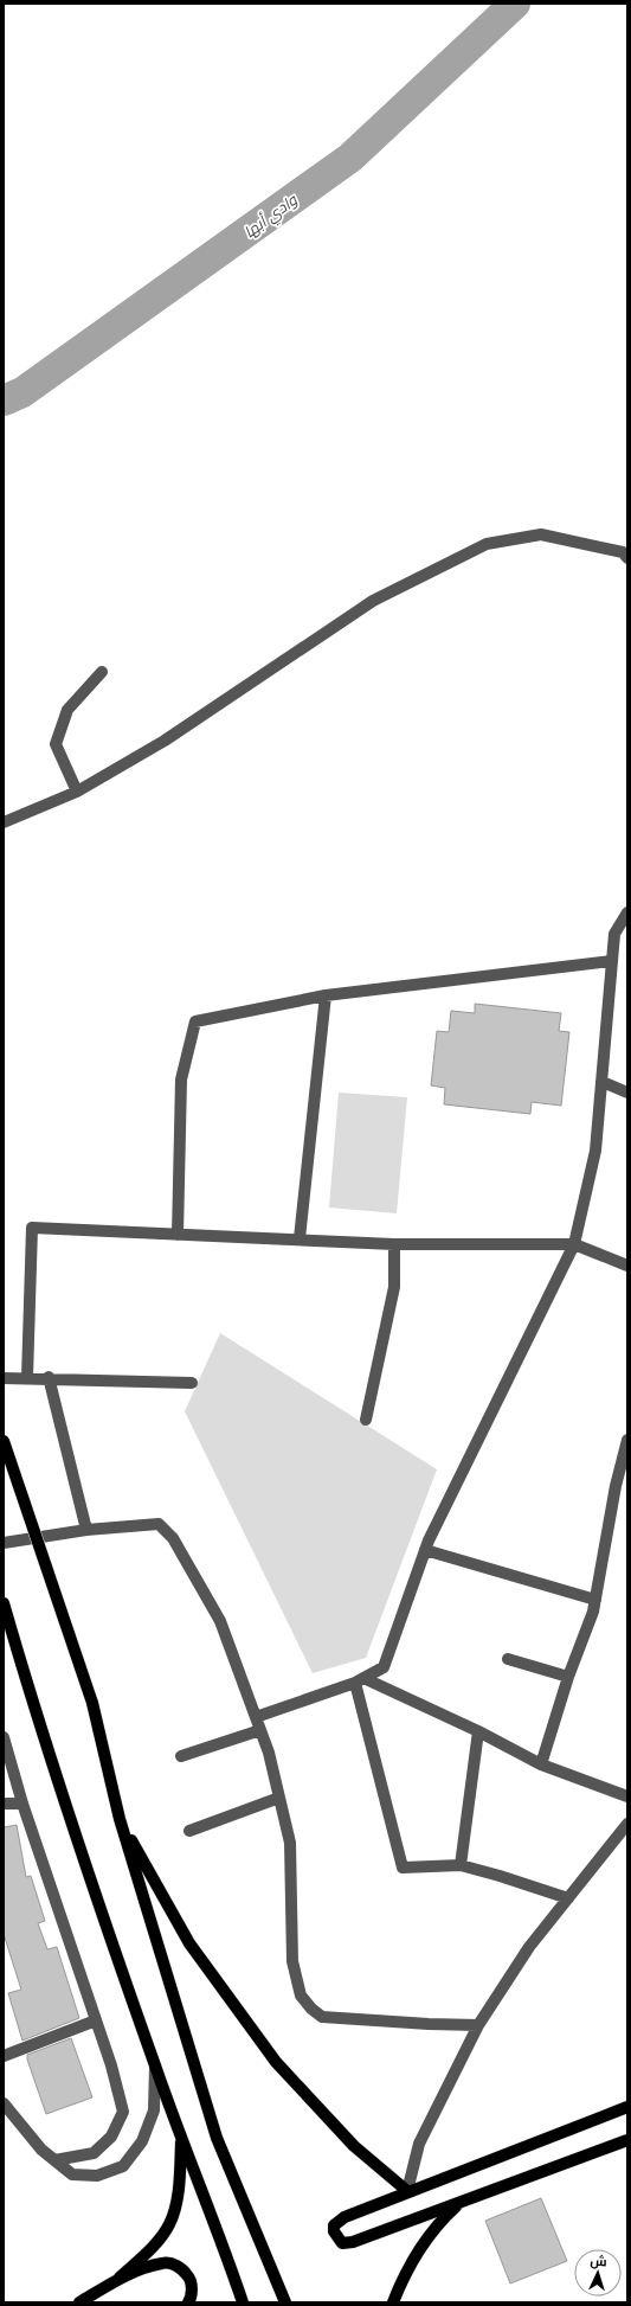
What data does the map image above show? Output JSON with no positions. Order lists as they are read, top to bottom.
{
  "water": ["وادي أبها"],
  "north": "top"
}
